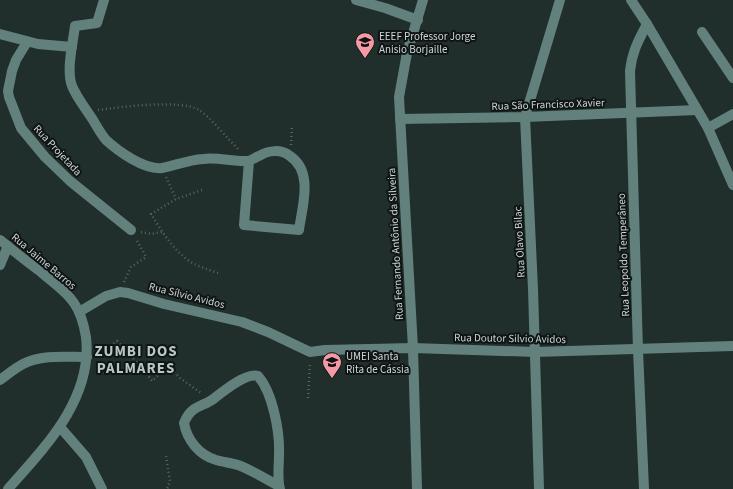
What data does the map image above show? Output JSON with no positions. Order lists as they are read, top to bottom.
{
  "streets": {
    "street": [
      "Rua São Francisco Xavier",
      "Rua Projetada",
      "Rua Olavo Bilac",
      "Rua Fernando Antônio da Silveira",
      "Rua Leopoldo Temperâneo",
      "Rua Jaime Barros",
      "Rua Sílvio Avidos",
      "Rua Doutor Silvio Avidos"
    ]
  },
  "crossings": [
    ["Rua São Francisco Xavier", "Rua Olavo Bilac"],
    ["Rua São Francisco Xavier", "Rua Fernando Antônio da Silveira"],
    ["Rua São Francisco Xavier", "Rua Leopoldo Temperâneo"],
    ["Rua Olavo Bilac", "Rua Doutor Silvio Avidos"],
    ["Rua Fernando Antônio da Silveira", "Rua Doutor Silvio Avidos"],
    ["Rua Leopoldo Temperâneo", "Rua Doutor Silvio Avidos"],
    ["Rua Sílvio Avidos", "Rua Doutor Silvio Avidos"]
  ],
  "districts": ["ZUMBI DOS PALMARES"],
  "places": {
    "school or university": ["EEEF Professor Jorge Anisio Borjaille", "UMEI Santa Rita de Cássia"]
  }
}
